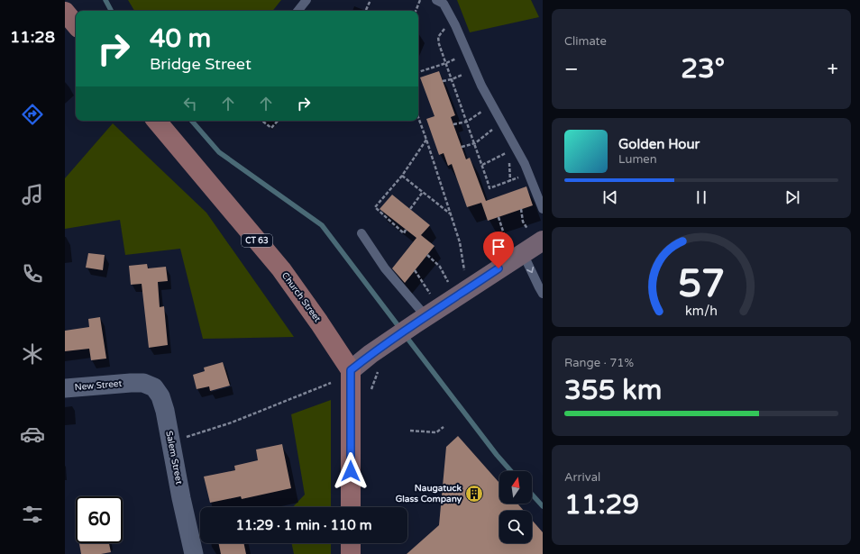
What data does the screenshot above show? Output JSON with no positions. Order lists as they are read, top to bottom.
{
  "streets": {
    "main road": ["CT 63", "Church Street"],
    "street": ["New Street", "Salem Street"]
  },
  "crossings": [
    ["New Street", "Salem Street"]
  ],
  "places": {
    "building": ["Naugatuck Glass Company"]
  },
  "north": "top",
  "page": {
    "tabs": "11:28",
    "tile": [
      "Climate",
      ["Range · 71%", "355 km"],
      ["Arrival", "11:29"]
    ],
    "turn": ["40 m", "Bridge Street"],
    "heat": ["−", "23°", "+"],
    "song": ["Golden Hour", "Lumen"],
    "limit": "60",
    "trip": "11:29 · 1 min · 110 m",
    "gauge": ["57", "km/h"]
  }
}
